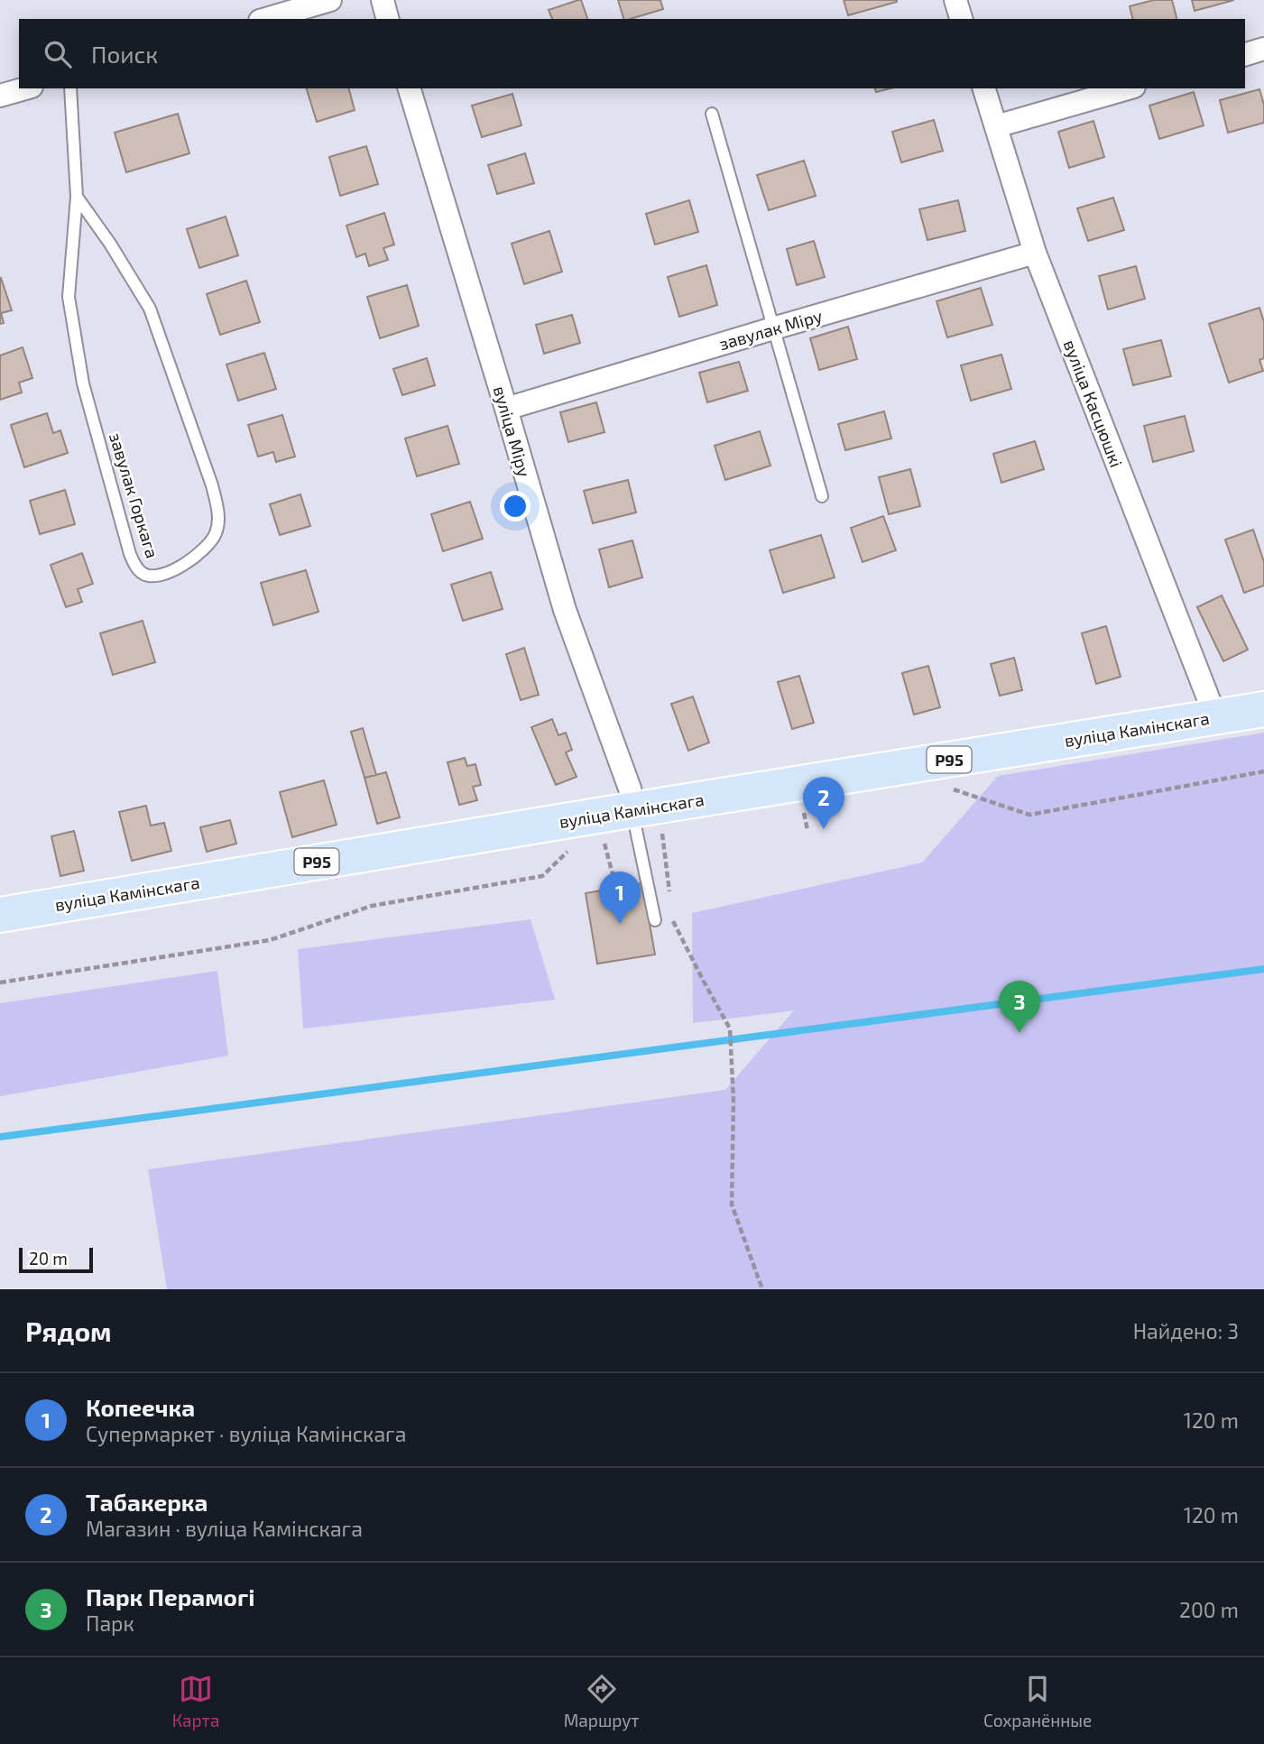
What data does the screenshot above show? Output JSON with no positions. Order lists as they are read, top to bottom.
{
  "streets": {
    "main road": ["вуліца Камінскага", "Р95"],
    "street": ["завулак Міру", "вуліца Касцюшкі", "вуліца Міру"],
    "lane": ["завулак Горкага"]
  },
  "crossings": [
    ["завулак Міру", "вуліца Касцюшкі"],
    ["завулак Міру", "вуліца Міру"],
    ["вуліца Касцюшкі", "вуліца Камінскага"],
    ["вуліца Міру", "вуліца Камінскага"]
  ],
  "scale_bar": "20 m",
  "page": {
    "search": "Поиск",
    "pins": ["2", "1", "3"],
    "scale": "20 m",
    "heading": ["Рядом", "Найдено: 3"],
    "list": [
      {
        "mark": "1",
        "name": "Копеечка",
        "note": "Супермаркет · вуліца Камінскага",
        "value": "120 m"
      },
      {
        "mark": "2",
        "name": "Табакерка",
        "note": "Магазин · вуліца Камінскага",
        "value": "120 m"
      },
      {
        "mark": "3",
        "name": "Парк Перамогі",
        "note": "Парк",
        "value": "200 m"
      }
    ],
    "nav": ["Карта", "Маршрут", "Сохранённые"]
  }
}
